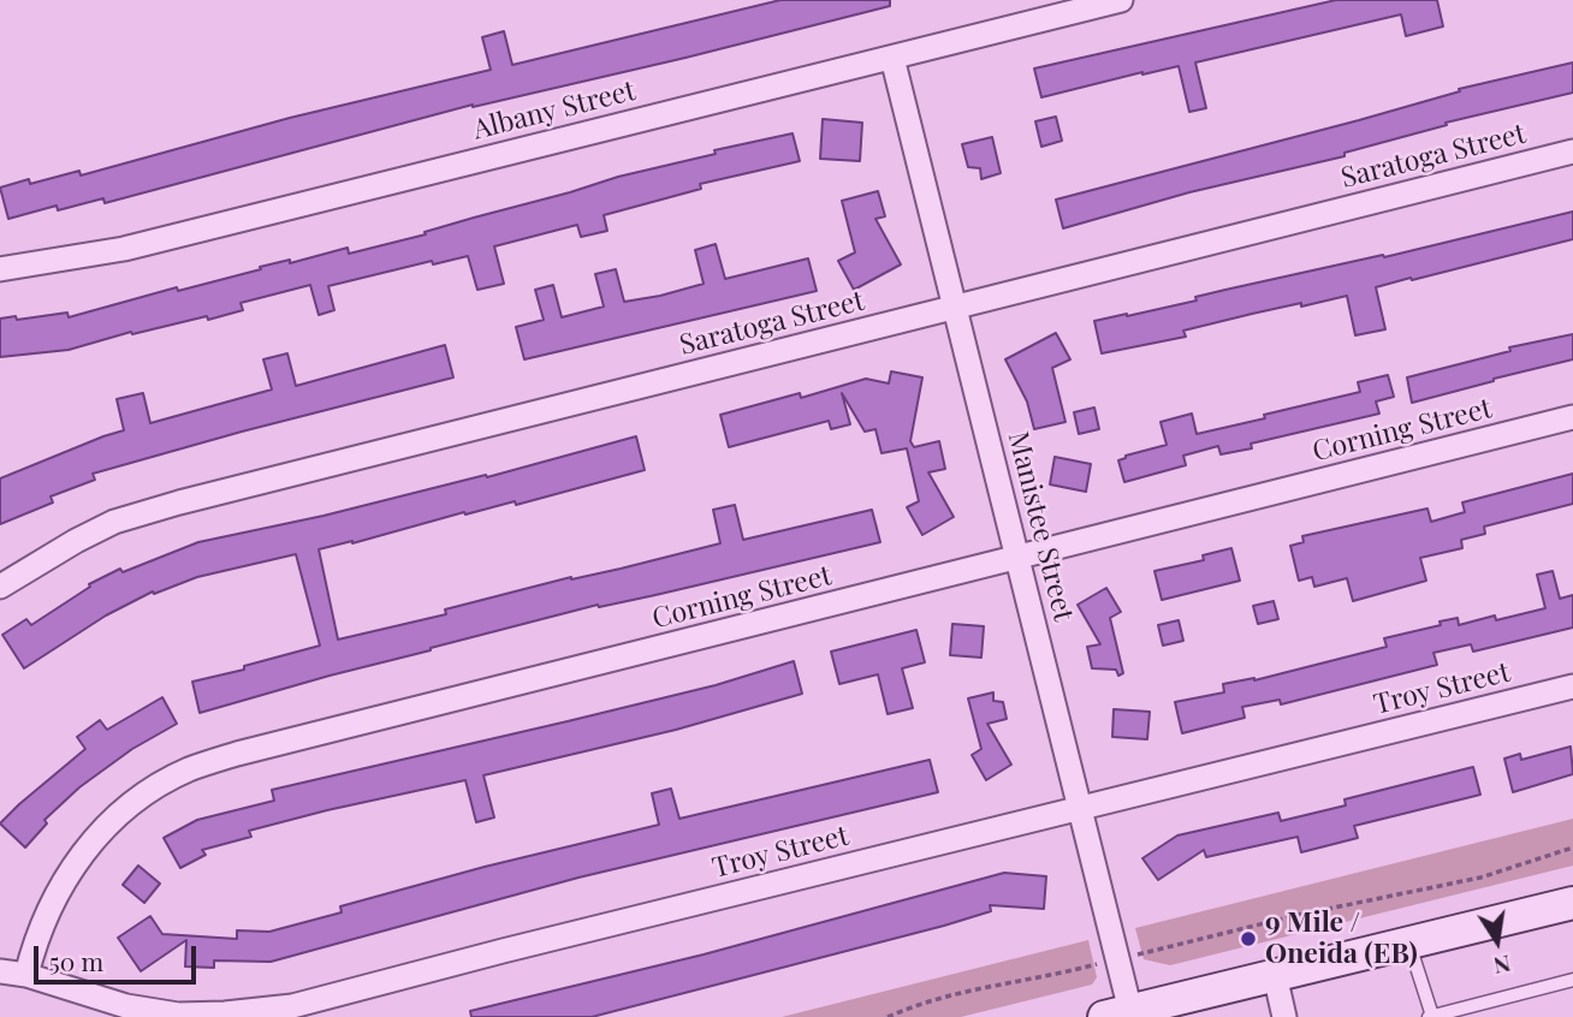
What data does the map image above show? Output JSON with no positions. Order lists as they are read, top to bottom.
{
  "streets": {
    "street": [
      "Albany Street",
      "Saratoga Street",
      "Corning Street",
      "Manistee Street",
      "Troy Street"
    ]
  },
  "crossings": [
    ["Albany Street", "Manistee Street"],
    ["Saratoga Street", "Manistee Street"],
    ["Corning Street", "Manistee Street"],
    ["Corning Street", "Troy Street"],
    ["Manistee Street", "Troy Street"]
  ],
  "places": ["9 Mile / Oneida (EB)"],
  "scale_bar": "50 m",
  "north": "bottom"
}
